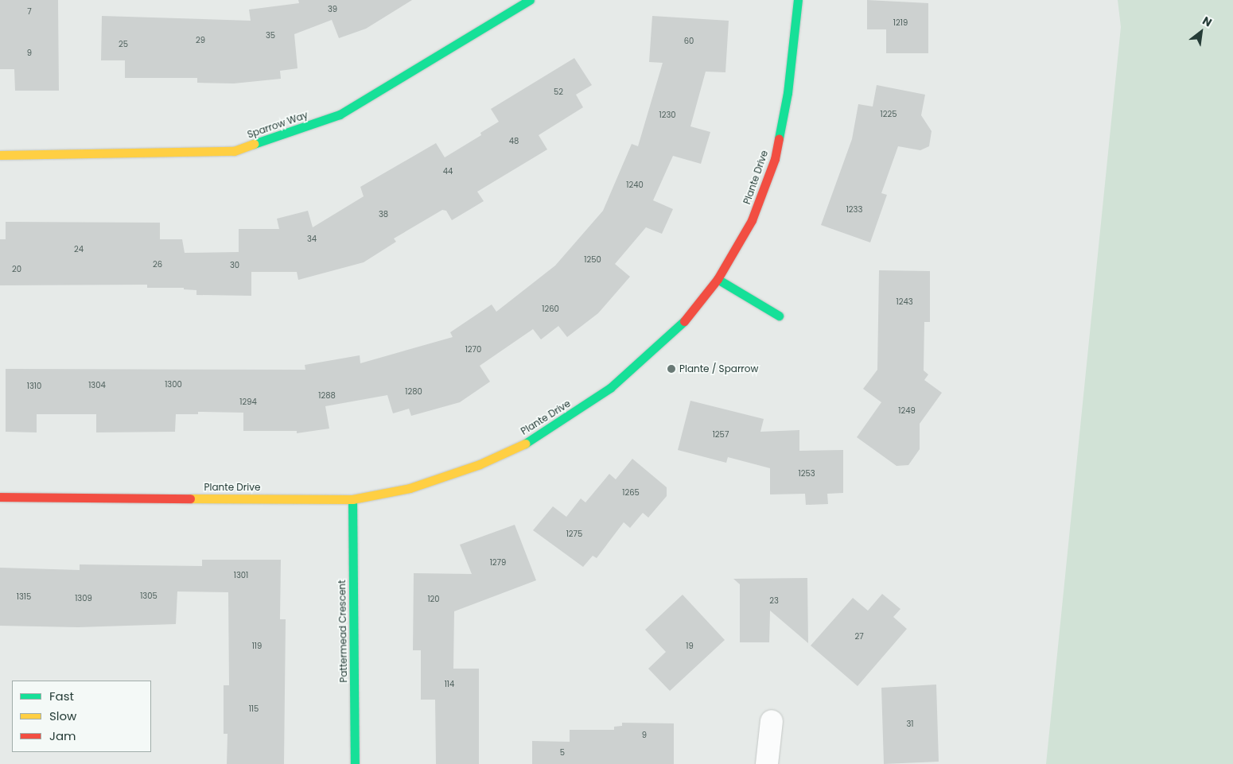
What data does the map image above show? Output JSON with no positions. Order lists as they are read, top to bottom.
{
  "streets": {
    "street": ["Sparrow Way", "Plante Drive", "Pattermead Crescent"]
  },
  "crossings": [
    ["Plante Drive", "Pattermead Crescent"]
  ],
  "places": ["Plante / Sparrow"],
  "house_numbers": [
    "39",
    "7",
    "1219",
    "35",
    "29",
    "60",
    "25",
    "9",
    "52",
    "1225",
    "1230",
    "48",
    "44",
    "1240",
    "1233",
    "38",
    "34",
    "24",
    "1250",
    "26",
    "30",
    "20",
    "1243",
    "1260",
    "1270",
    "1300",
    "1304",
    "1310",
    "1280",
    "1288",
    "1294",
    "1249",
    "1257",
    "1253",
    "1265",
    "1275",
    "1279",
    "1301",
    "1305",
    "1315",
    "1309",
    "120",
    "23",
    "27",
    "119",
    "19",
    "114",
    "115",
    "31",
    "9",
    "5"
  ],
  "legend": ["Fast", "Slow", "Jam"],
  "north": "top right"
}
